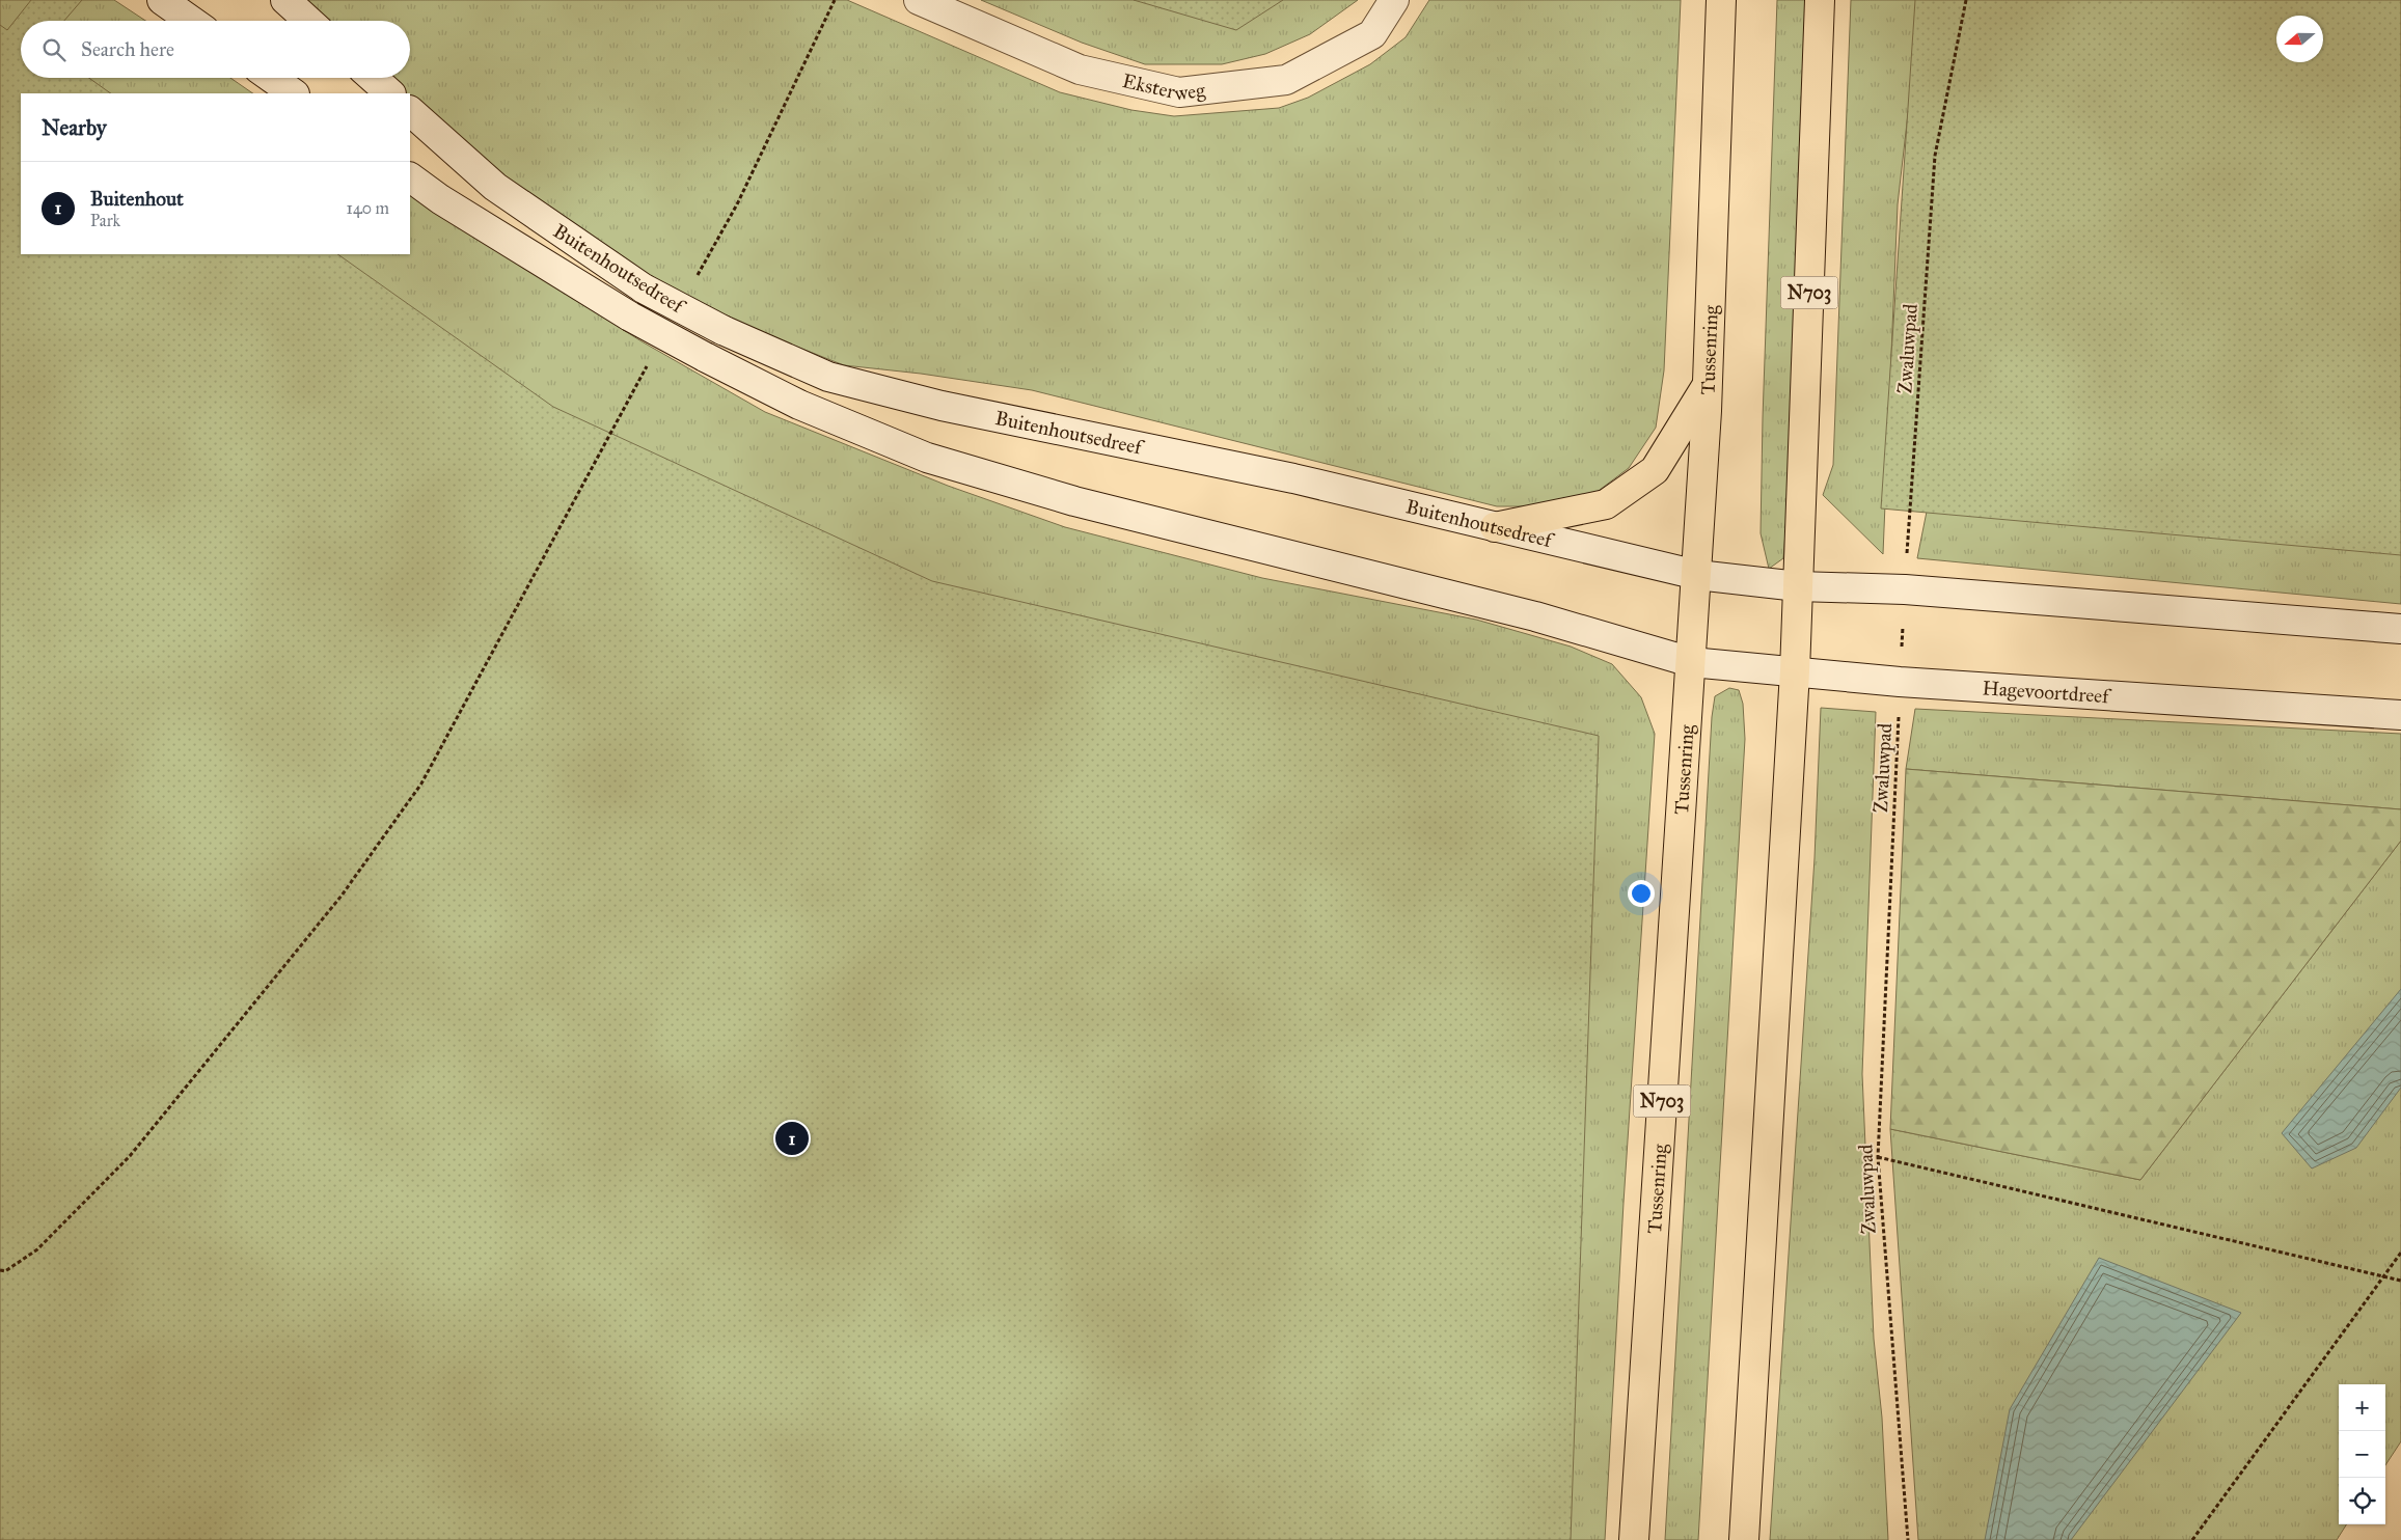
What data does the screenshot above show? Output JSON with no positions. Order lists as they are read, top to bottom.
{
  "streets": {
    "highway": ["N703", "Tussenring"],
    "main road": ["Eksterweg", "Buitenhoutsedreef", "Hagevoortdreef"],
    "path": ["Zwaluwpad"]
  },
  "crossings": [
    ["Buitenhoutsedreef", "N703"],
    ["Buitenhoutsedreef", "Tussenring"],
    ["Buitenhoutsedreef", "Hagevoortdreef"],
    ["N703", "Hagevoortdreef"],
    ["Zwaluwpad", "Hagevoortdreef"],
    ["Tussenring", "Hagevoortdreef"]
  ],
  "north": "left",
  "page": {
    "search": "Search here",
    "heading": "Nearby",
    "list": [
      {
        "mark": "1",
        "name": "Buitenhout",
        "note": "Park",
        "value": "140 m"
      }
    ],
    "pins": "1",
    "map_buttons": ["+", "−"]
  }
}
